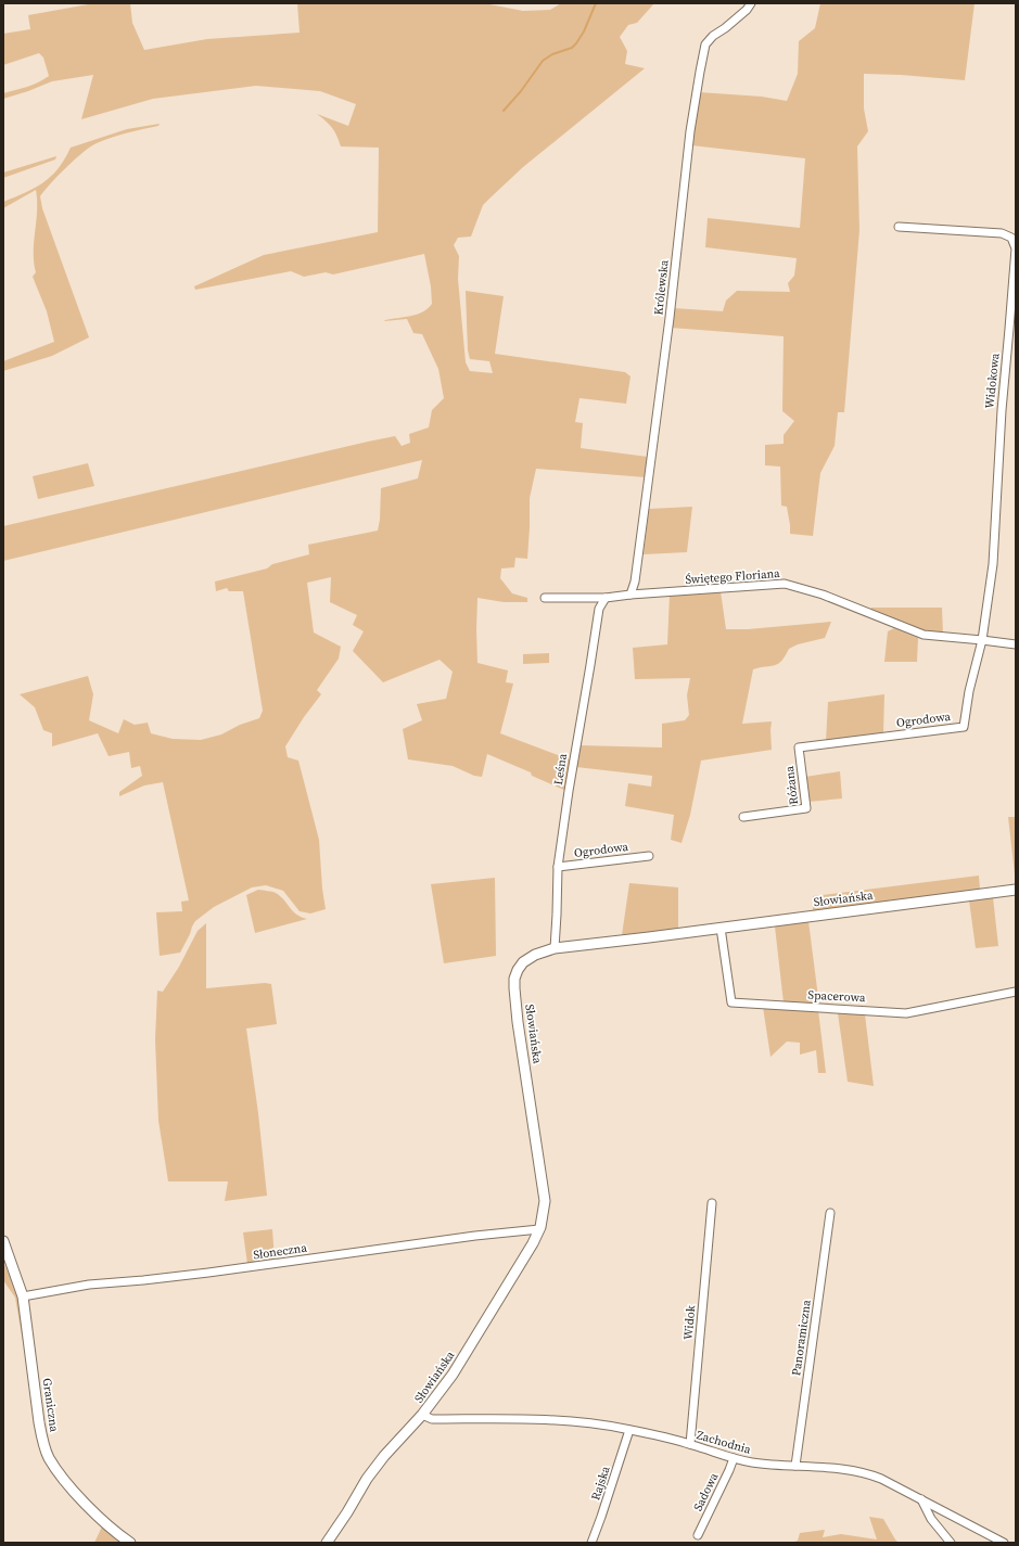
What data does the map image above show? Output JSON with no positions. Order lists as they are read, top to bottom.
{
  "streets": {
    "street": [
      "Królewska",
      "Widokowa",
      "Świętego Floriana",
      "Ogrodowa",
      "Leśna",
      "Różana",
      "Słowiańska",
      "Spacerowa",
      "Słoneczna",
      "Widok",
      "Panoramiczna",
      "Graniczna",
      "Zachodnia",
      "Rajska",
      "Sadowa"
    ]
  },
  "crossings": [
    ["Królewska", "Świętego Floriana"],
    ["Widokowa", "Świętego Floriana"],
    ["Widokowa", "Ogrodowa"],
    ["Świętego Floriana", "Ogrodowa"],
    ["Świętego Floriana", "Leśna"],
    ["Ogrodowa", "Leśna"],
    ["Ogrodowa", "Różana"],
    ["Leśna", "Słowiańska"],
    ["Słowiańska", "Spacerowa"],
    ["Słowiańska", "Słoneczna"],
    ["Słowiańska", "Zachodnia"],
    ["Słoneczna", "Graniczna"],
    ["Widok", "Zachodnia"],
    ["Panoramiczna", "Zachodnia"],
    ["Zachodnia", "Rajska"],
    ["Zachodnia", "Sadowa"]
  ]
}
